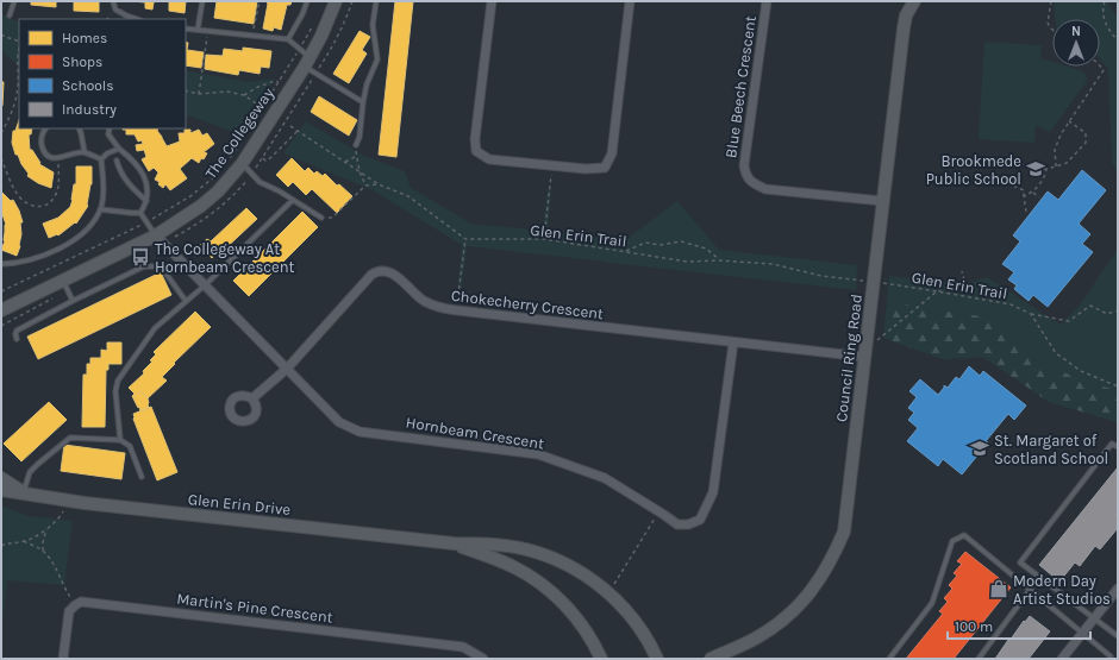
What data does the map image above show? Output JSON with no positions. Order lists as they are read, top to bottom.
{
  "streets": {
    "street": [
      "Blue Beech Crescent",
      "The Collegeway",
      "Chokecherry Crescent",
      "Council Ring Road",
      "Hornbeam Crescent",
      "Glen Erin Drive",
      "Martin's Pine Crescent"
    ],
    "path": ["Glen Erin Trail"]
  },
  "crossings": [
    ["Blue Beech Crescent", "Council Ring Road"],
    ["The Collegeway", "Hornbeam Crescent"],
    ["Chokecherry Crescent", "Council Ring Road"],
    ["Chokecherry Crescent", "Hornbeam Crescent"]
  ],
  "places": {
    "school or university": ["Brookmede Public School", "St. Margaret of Scotland School"],
    "bus stop": ["The Collegeway At Hornbeam Crescent"],
    "shop": ["Modern Day Artist Studios"]
  },
  "legend": [
    "Homes",
    "Shops",
    "Schools",
    "Industry"
  ],
  "scale_bar": "100 m",
  "north": "top"
}
